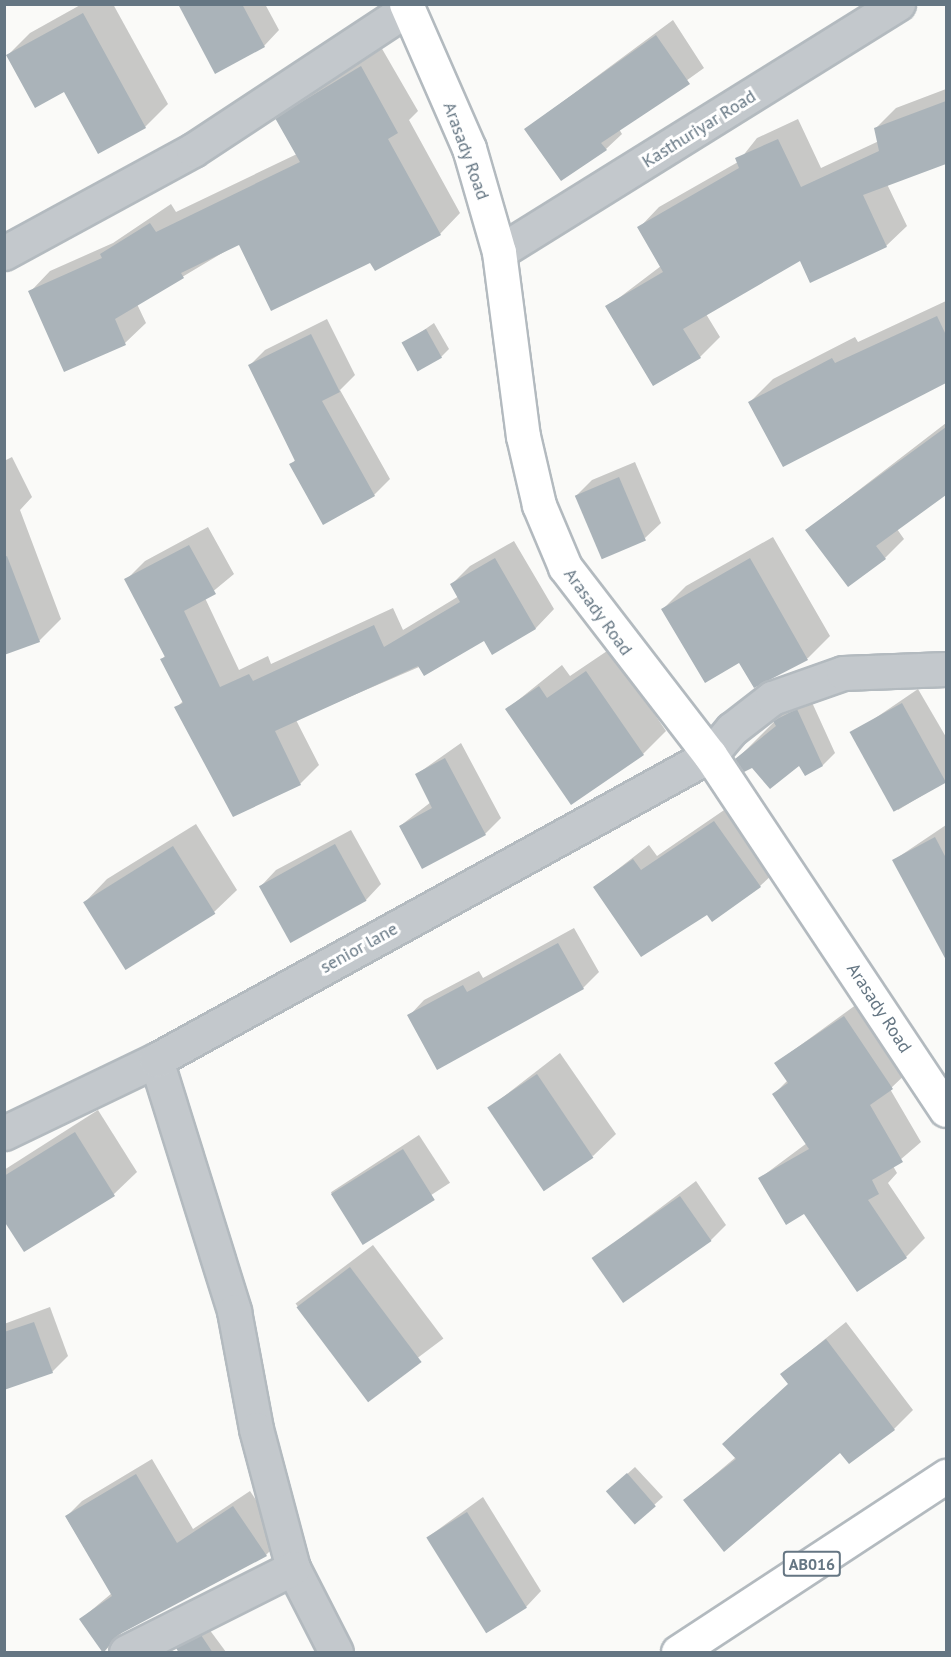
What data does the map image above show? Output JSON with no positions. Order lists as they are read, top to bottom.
{
  "streets": {
    "main road": ["Arasady Road", "AB016"],
    "street": ["Kasthuriyar Road", "senior lane"]
  },
  "crossings": [
    ["Kasthuriyar Road", "Arasady Road"],
    ["Arasady Road", "senior lane"]
  ]
}
